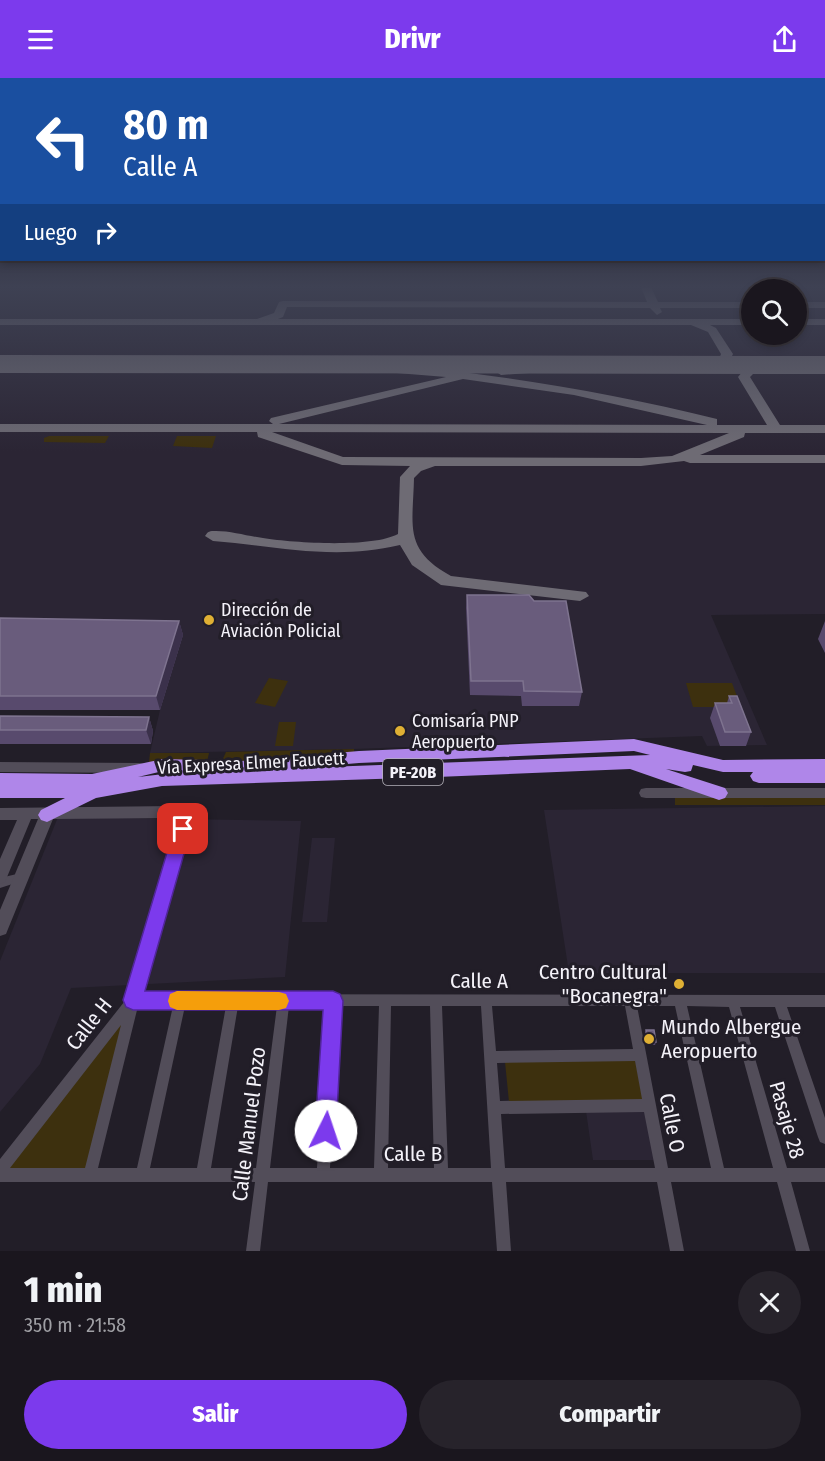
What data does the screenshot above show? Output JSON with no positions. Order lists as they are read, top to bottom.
{
  "streets": {
    "highway": ["Vía Expresa Elmer Faucett", "PE-20B"],
    "street": [
      "Calle A",
      "Calle H",
      "Pasaje 28",
      "Calle O",
      "Calle Manuel Pozo",
      "Calle B"
    ]
  },
  "crossings": [
    ["Calle A", "Calle H"],
    ["Calle A", "Pasaje 28"],
    ["Calle A", "Calle O"],
    ["Calle A", "Calle Manuel Pozo"],
    ["Pasaje 28", "Calle B"],
    ["Calle O", "Calle B"],
    ["Calle Manuel Pozo", "Calle B"]
  ],
  "places": [
    "Dirección de Aviación Policial",
    "Comisaría PNP Aeropuerto",
    "Centro Cultural \"Bocanegra\"",
    "Mundo Albergue Aeropuerto"
  ],
  "page": {
    "header": "Drivr",
    "turn": ["80 m", "Calle A"],
    "then": "Luego",
    "heading": ["1 min", "350 m · 21:58"],
    "buttons": ["Salir", "Compartir"]
  }
}
